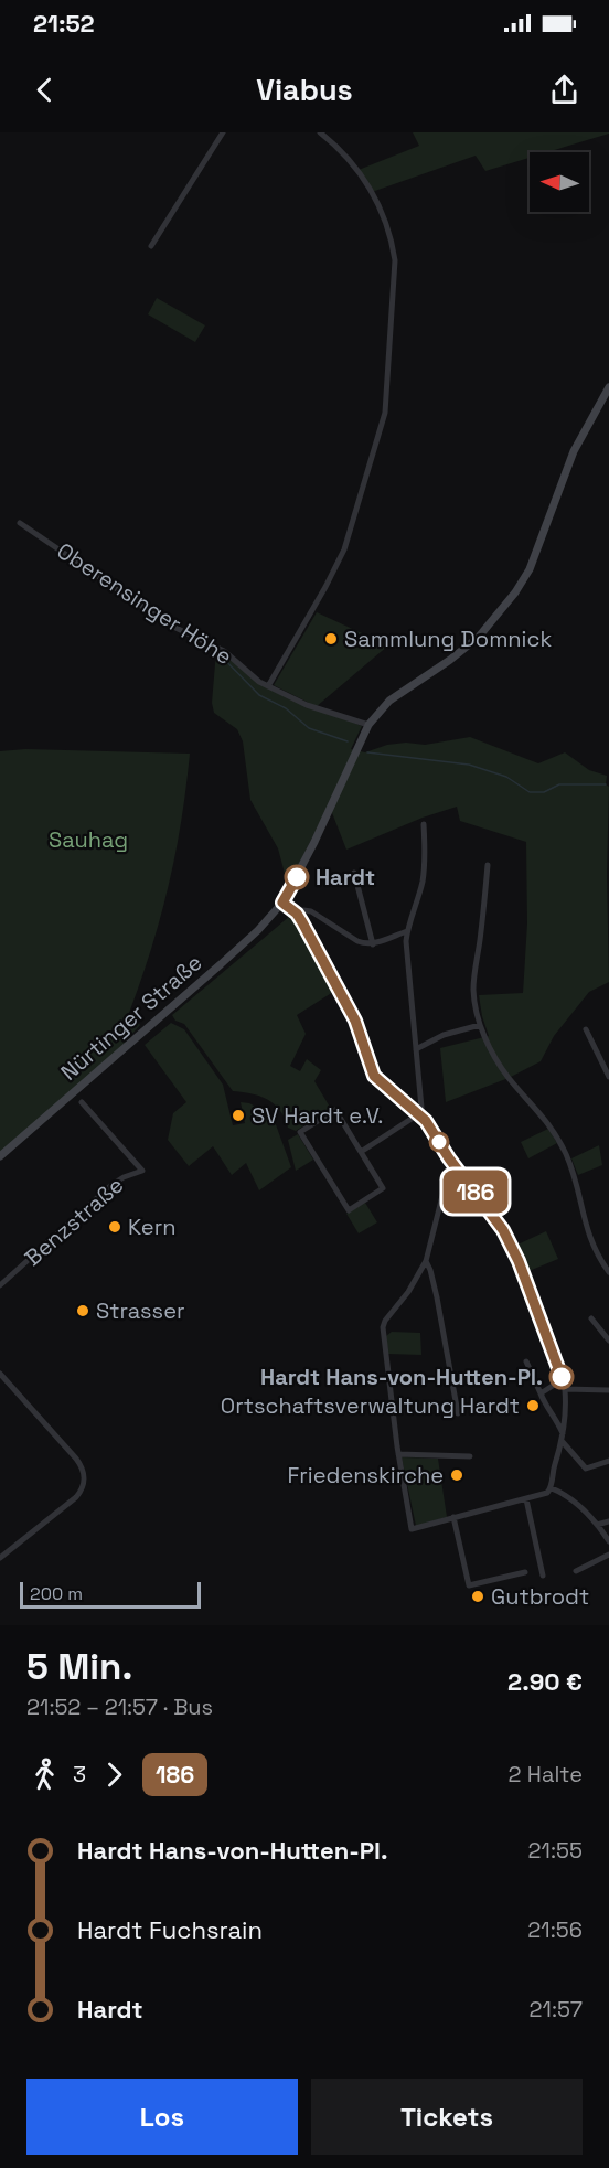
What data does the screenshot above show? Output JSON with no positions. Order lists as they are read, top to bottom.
{
  "streets": {
    "main road": ["Nürtinger Straße"],
    "street": ["Oberensinger Höhe", "Benzstraße"]
  },
  "crossings": [
    ["Oberensinger Höhe", "Nürtinger Straße"]
  ],
  "parks": ["Sauhag"],
  "places": [
    "Sammlung Domnick",
    "Hardt",
    "SV Hardt e.V.",
    "Kern",
    "Strasser",
    "Hardt Hans-von-Hutten-Pl.",
    "Ortschaftsverwaltung Hardt",
    "Friedenskirche",
    "Gutbrodt"
  ],
  "lines": ["bus line 186"],
  "scale_bar": "200 m",
  "north": "left",
  "page": {
    "status": "21:52",
    "header": "Viabus",
    "on_map": "186",
    "scale": "200 m",
    "heading": ["5 Min.", "21:52 – 21:57 · Bus", "2.90 €"],
    "legs": ["3", "186", "2 Halte"],
    "list": [
      {
        "name": "Hardt Hans-von-Hutten-Pl.",
        "value": "21:55"
      },
      {
        "name": "Hardt Fuchsrain",
        "value": "21:56"
      },
      {
        "name": "Hardt",
        "value": "21:57"
      }
    ],
    "buttons": ["Los", "Tickets"]
  }
}
